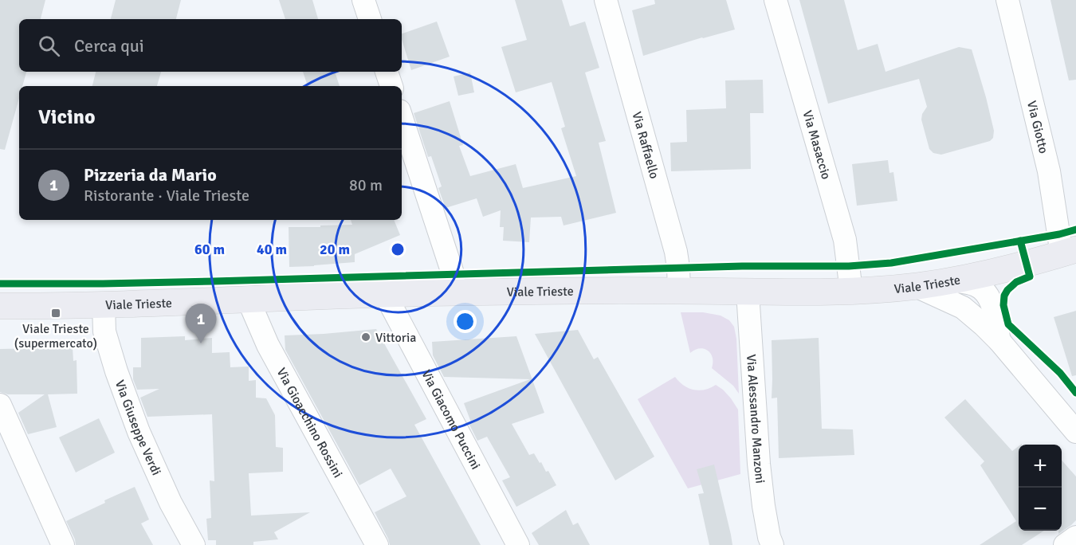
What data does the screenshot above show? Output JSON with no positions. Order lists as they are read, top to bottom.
{
  "streets": {
    "main road": ["Viale Trieste"],
    "street": [
      "Via Giotto",
      "Via Raffaello",
      "Via Masaccio",
      "Via Alessandro Manzoni",
      "Via Giacomo Puccini",
      "Via Gioacchino Rossini",
      "Via Giuseppe Verdi"
    ]
  },
  "crossings": [
    ["Via Giotto", "Viale Trieste"],
    ["Via Raffaello", "Viale Trieste"],
    ["Via Masaccio", "Viale Trieste"],
    ["Viale Trieste", "Via Alessandro Manzoni"],
    ["Viale Trieste", "Via Giacomo Puccini"],
    ["Viale Trieste", "Via Gioacchino Rossini"],
    ["Viale Trieste", "Via Giuseppe Verdi"]
  ],
  "places": {
    "transit": ["Viale Trieste (supermercato)"],
    "other": ["Vittoria"]
  },
  "page": {
    "search": "Cerca qui",
    "heading": "Vicino",
    "list": [
      {
        "mark": "1",
        "name": "Pizzeria da Mario",
        "note": "Ristorante · Viale Trieste",
        "value": "80 m"
      }
    ],
    "pins": "1",
    "map_buttons": ["+", "−"]
  },
  "rings": ["40 m", "20 m", "60 m"]
}
